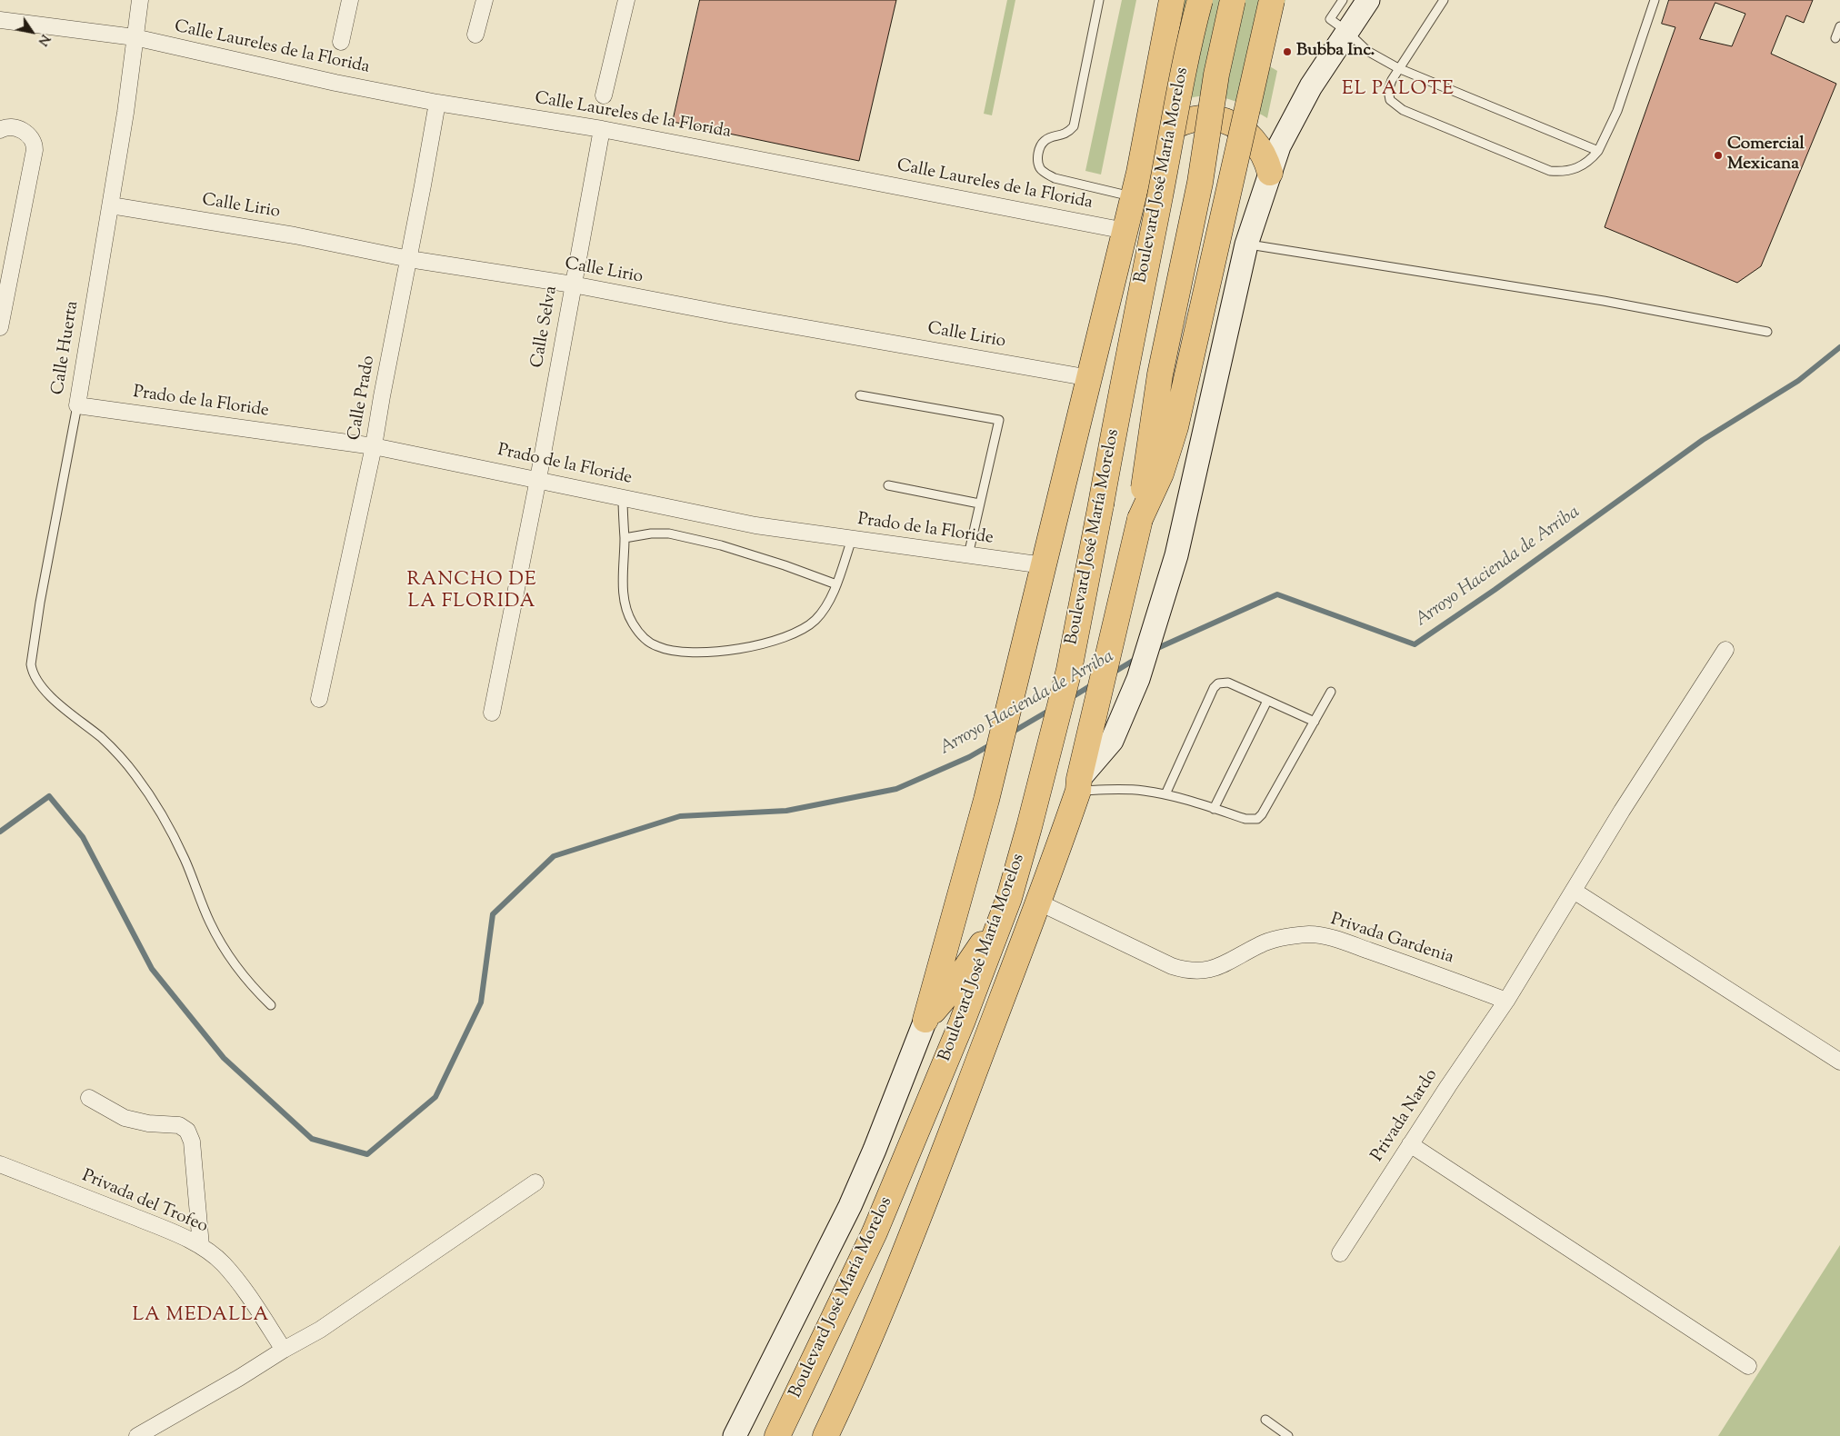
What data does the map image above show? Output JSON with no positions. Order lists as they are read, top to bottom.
{
  "streets": {
    "main road": ["Boulevard José María Morelos"],
    "street": [
      "Calle Laureles de la Florida",
      "Calle Lirio",
      "Calle Selva",
      "Calle Huerta",
      "Calle Prado",
      "Prado de la Floride",
      "Privada Gardenia",
      "Privada Nardo",
      "Privada del Trofeo"
    ]
  },
  "crossings": [
    ["Calle Laureles de la Florida", "Calle Selva"],
    ["Calle Laureles de la Florida", "Calle Huerta"],
    ["Calle Laureles de la Florida", "Calle Prado"],
    ["Boulevard José María Morelos", "Privada Gardenia"],
    ["Calle Lirio", "Calle Selva"],
    ["Calle Lirio", "Calle Huerta"],
    ["Calle Lirio", "Calle Prado"],
    ["Calle Selva", "Prado de la Floride"],
    ["Calle Huerta", "Prado de la Floride"],
    ["Calle Prado", "Prado de la Floride"],
    ["Privada Gardenia", "Privada Nardo"]
  ],
  "districts": ["EL PALOTE", "RANCHO DE LA FLORIDA", "LA MEDALLA"],
  "water": ["Arroyo Hacienda de Arriba"],
  "places": ["Bubba Inc.", "Comercial Mexicana"],
  "north": "bottom right"
}
